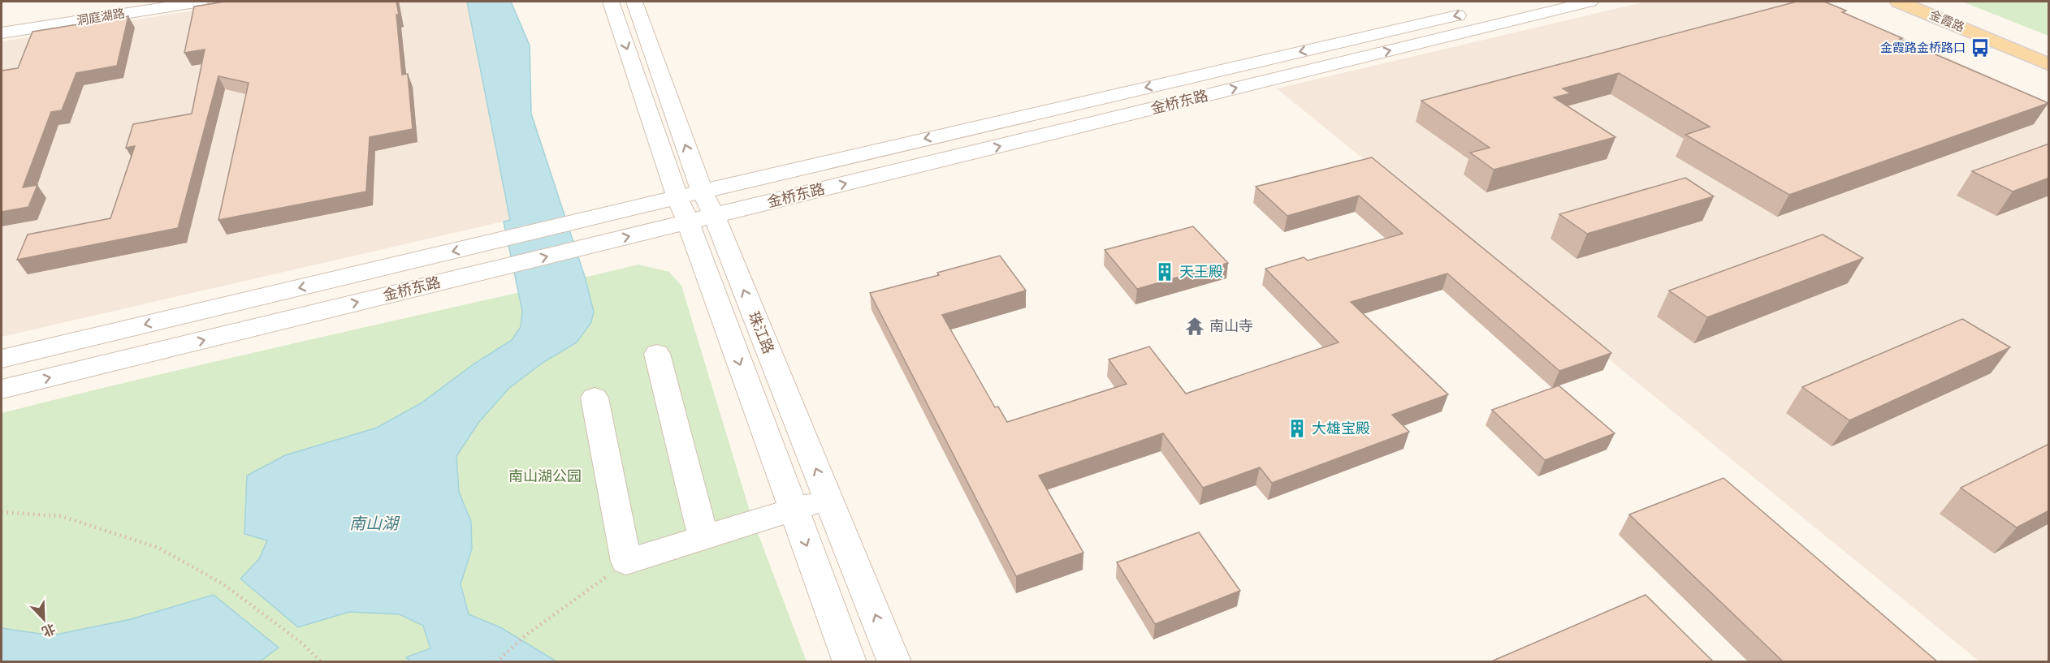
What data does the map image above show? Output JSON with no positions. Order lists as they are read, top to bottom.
{
  "streets": {
    "main road": ["金霞路"],
    "street": ["洞庭湖路", "金桥东路", "珠江路"]
  },
  "crossings": [
    ["金桥东路", "珠江路"]
  ],
  "water": ["南山湖"],
  "parks": ["南山湖公园"],
  "places": {
    "bus stop": ["金霞路金桥路口"],
    "building": ["天王殿", "大雄宝殿"],
    "temple": ["南山寺"]
  },
  "north": "bottom right"
}
